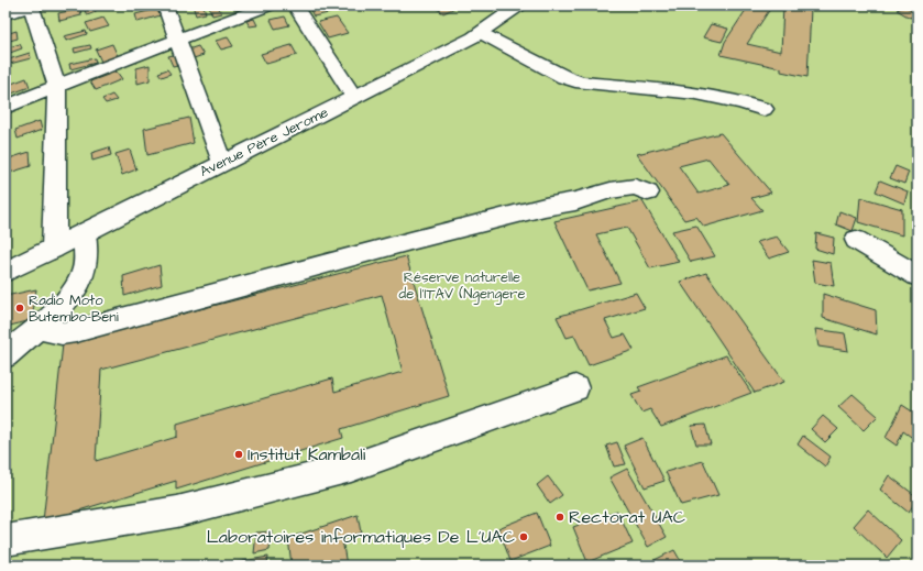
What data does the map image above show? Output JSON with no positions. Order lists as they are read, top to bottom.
{
  "streets": {
    "street": ["Avenue Père Jerome"]
  },
  "parks": ["Réserve naturelle de l'ITAV (Ngengere"],
  "places": [
    "Radio Moto Butembo-Beni",
    "Institut Kambali",
    "Rectorat UAC",
    "Laboratoires informatiques De L'UAC"
  ]
}
